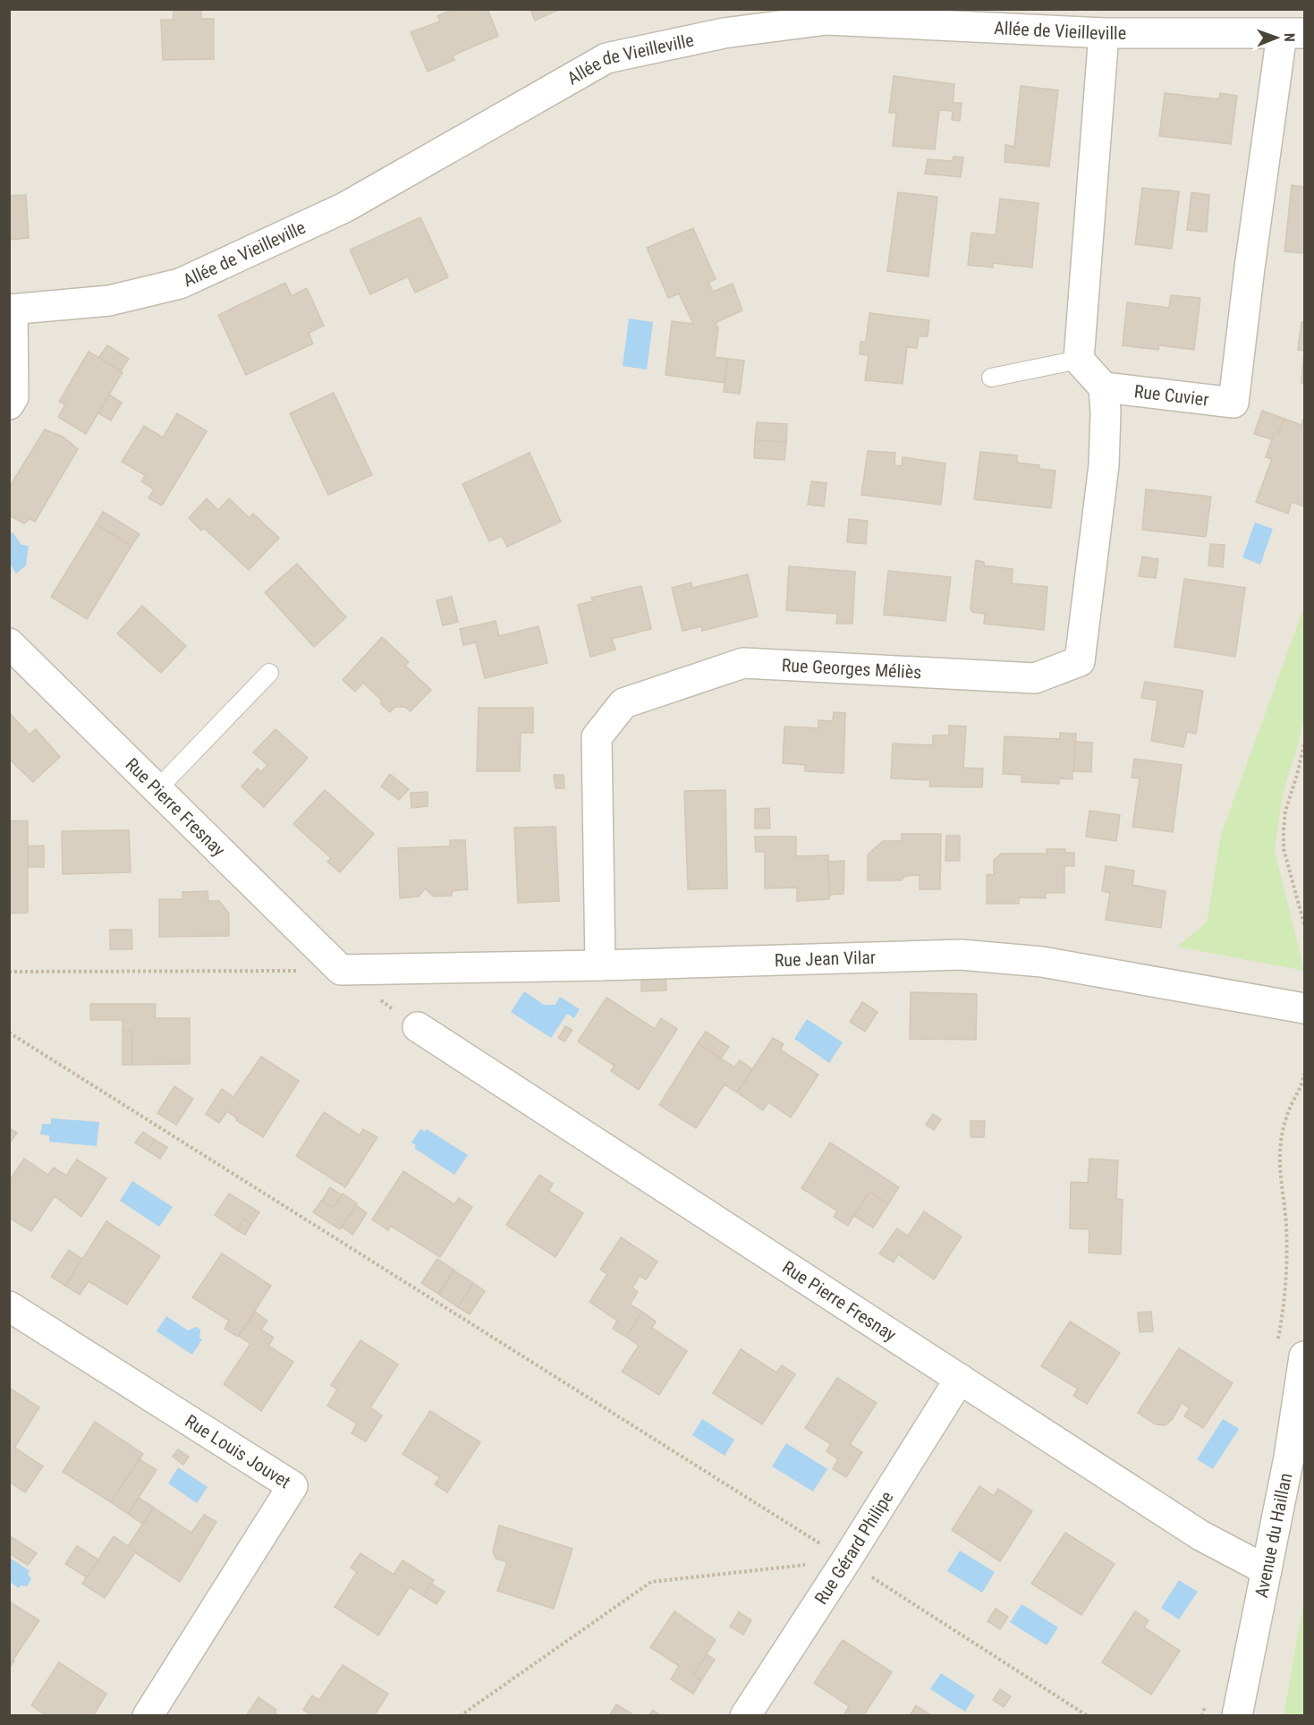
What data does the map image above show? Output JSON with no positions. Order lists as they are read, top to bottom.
{
  "streets": {
    "street": [
      "Allée de Vieilleville",
      "Rue Cuvier",
      "Rue Georges Méliès",
      "Rue Pierre Fresnay",
      "Rue Jean Vilar",
      "Rue Louis Jouvet",
      "Avenue du Haillan",
      "Rue Gérard Philipe"
    ]
  },
  "crossings": [
    ["Allée de Vieilleville", "Rue Cuvier"],
    ["Rue Cuvier", "Rue Georges Méliès"],
    ["Rue Georges Méliès", "Rue Jean Vilar"],
    ["Rue Pierre Fresnay", "Rue Jean Vilar"],
    ["Rue Pierre Fresnay", "Avenue du Haillan"],
    ["Rue Pierre Fresnay", "Rue Gérard Philipe"]
  ],
  "north": "right"
}
